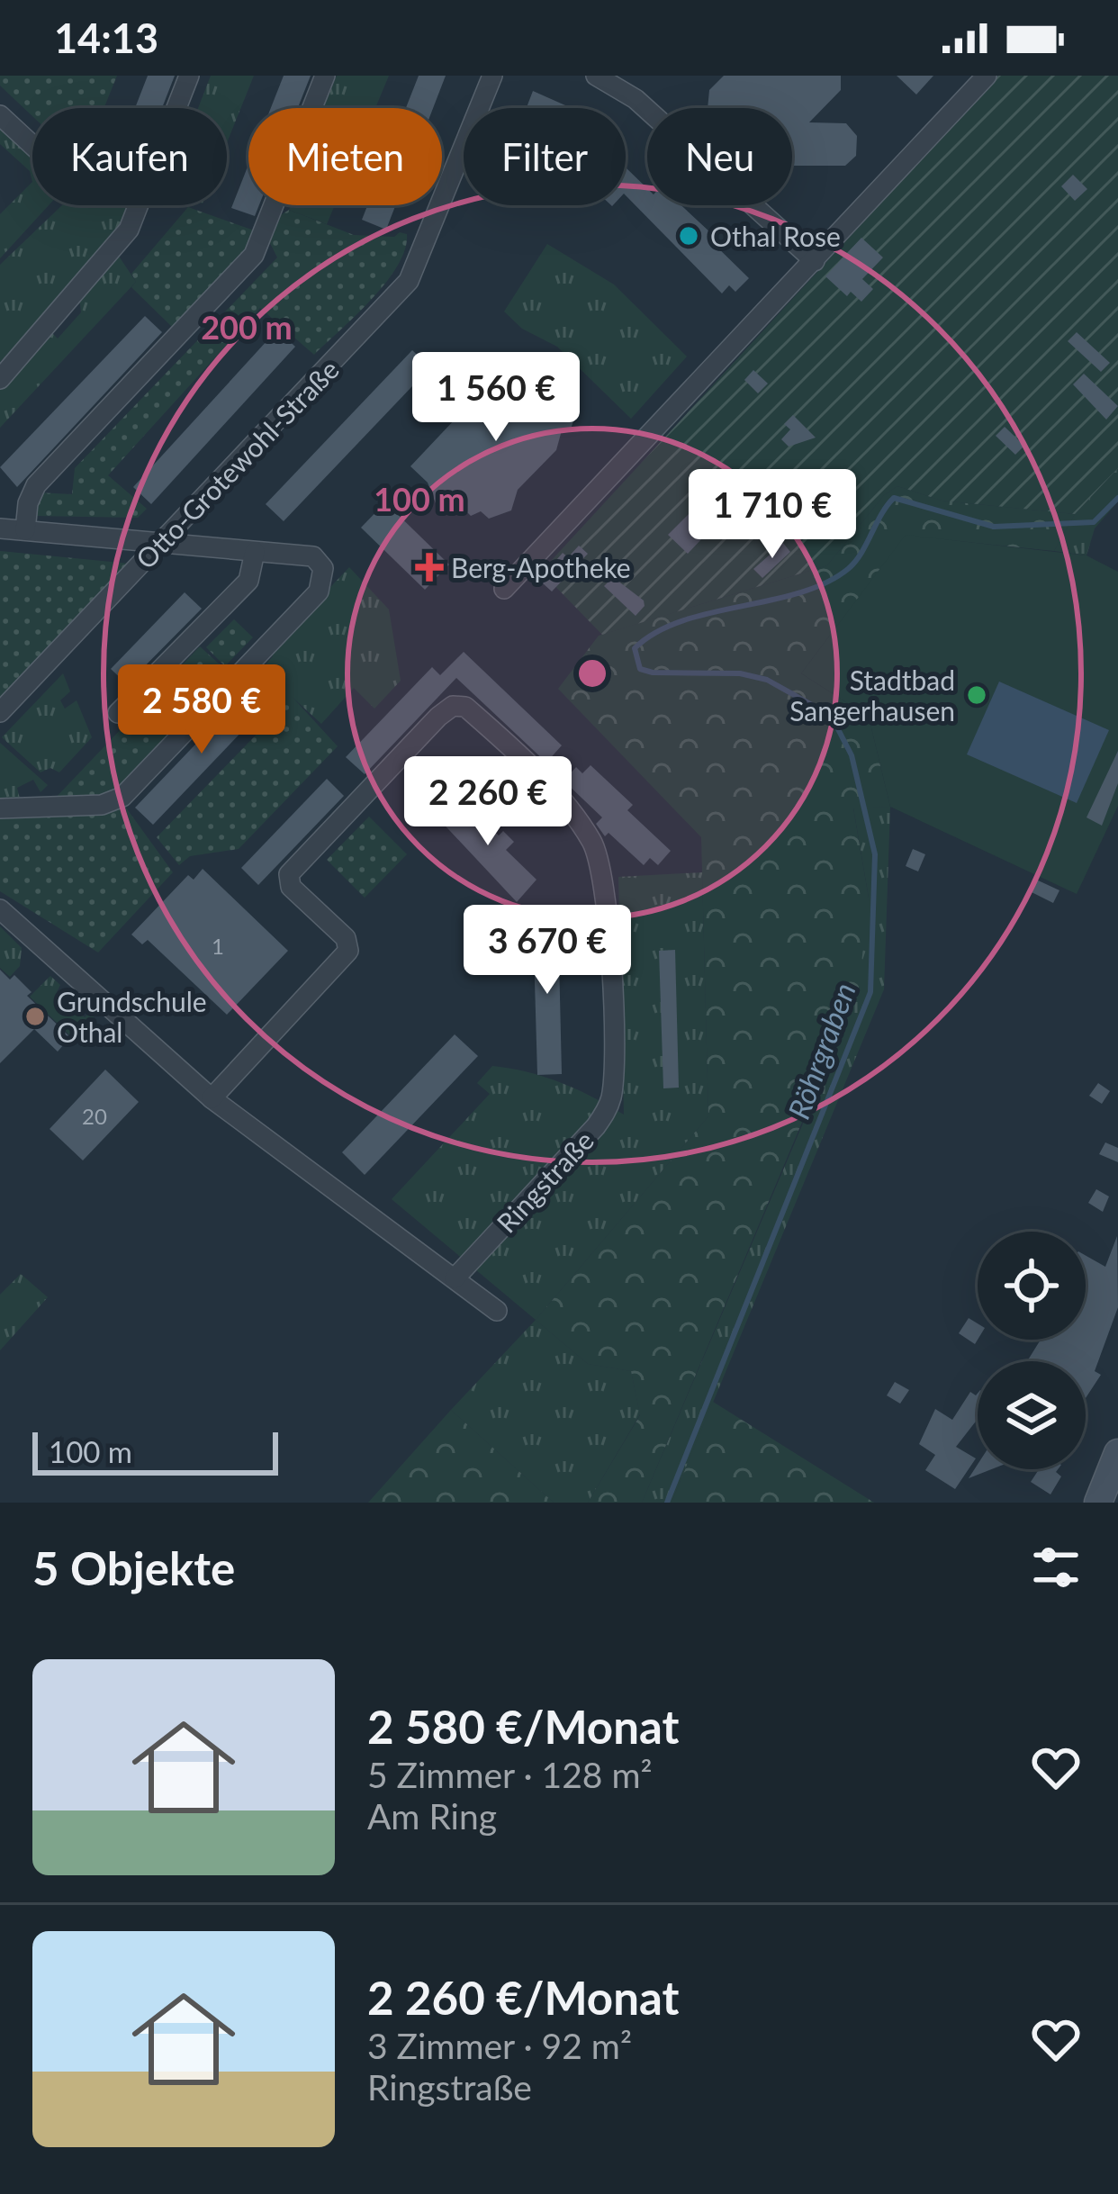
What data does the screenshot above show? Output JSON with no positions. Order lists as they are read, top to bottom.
{
  "streets": {
    "street": ["Otto-Grotewohl-Straße", "Ringstraße"]
  },
  "water": ["Röhrgraben"],
  "places": {
    "other": ["Othal Rose", "Stadtbad Sangerhausen", "Grundschule Othal"],
    "health": ["Berg-Apotheke"]
  },
  "house_numbers": ["1", "20"],
  "scale_bar": "100 m",
  "page": {
    "status": "14:13",
    "chip": [
      "Kaufen",
      "Mieten",
      "Filter",
      "Neu"
    ],
    "price": [
      "1 560 €",
      "1 710 €",
      "2 580 €",
      "2 260 €",
      "3 670 €"
    ],
    "scale": "100 m",
    "heading": "5 Objekte",
    "list": [
      {
        "name": "2 580 €/Monat",
        "note": "5 Zimmer · 128 m² · Am Ring"
      },
      {
        "name": "2 260 €/Monat",
        "note": "3 Zimmer · 92 m² · Ringstraße"
      }
    ]
  },
  "rings": ["200 m", "100 m"]
}
